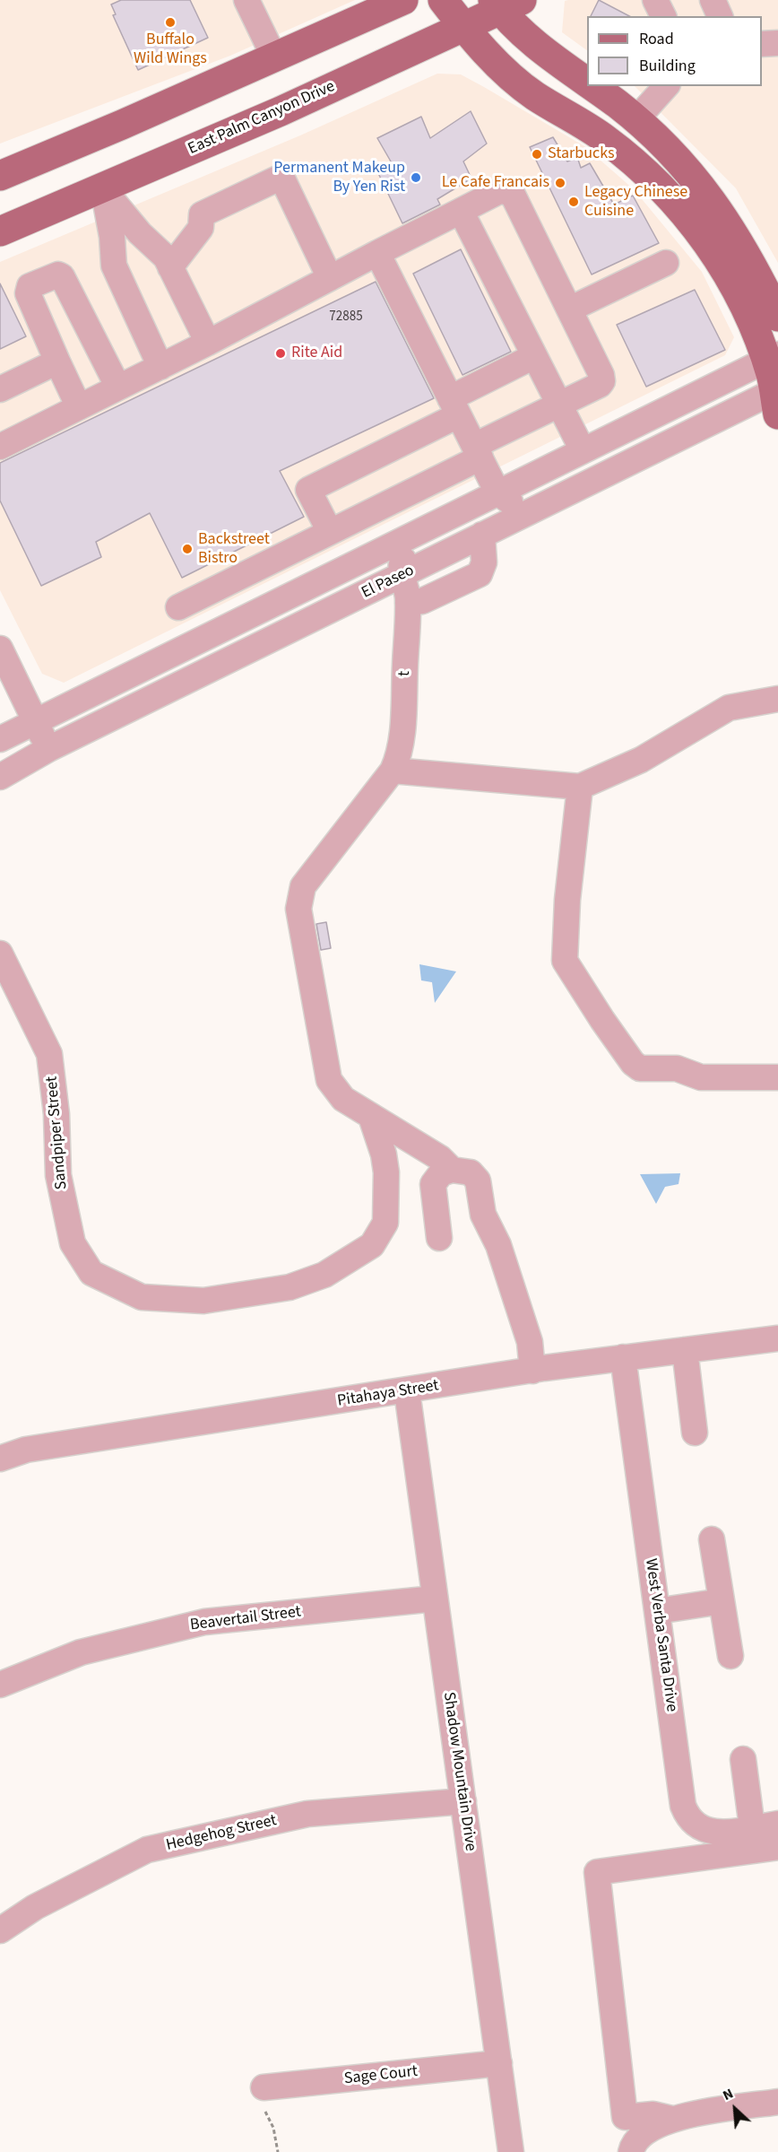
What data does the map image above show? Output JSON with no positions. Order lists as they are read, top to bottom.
{
  "streets": {
    "main road": ["East Palm Canyon Drive"],
    "street": [
      "El Paseo",
      "t",
      "Sandpiper Street",
      "Pitahaya Street",
      "Beavertail Street",
      "West Verba Santa Drive",
      "Shadow Mountain Drive",
      "Hedgehog Street",
      "Sage Court"
    ]
  },
  "crossings": [
    ["El Paseo", "t"],
    ["Pitahaya Street", "West Verba Santa Drive"],
    ["Pitahaya Street", "Shadow Mountain Drive"],
    ["Beavertail Street", "Shadow Mountain Drive"],
    ["Shadow Mountain Drive", "Hedgehog Street"],
    ["Shadow Mountain Drive", "Sage Court"]
  ],
  "places": [
    "Buffalo Wild Wings",
    "Starbucks",
    "Permanent Makeup By Yen Rist",
    "Le Cafe Francais",
    "Legacy Chinese Cuisine",
    "Rite Aid",
    "Backstreet Bistro"
  ],
  "house_numbers": ["72885"],
  "legend": ["Road", "Building"],
  "north": "top left"
}
